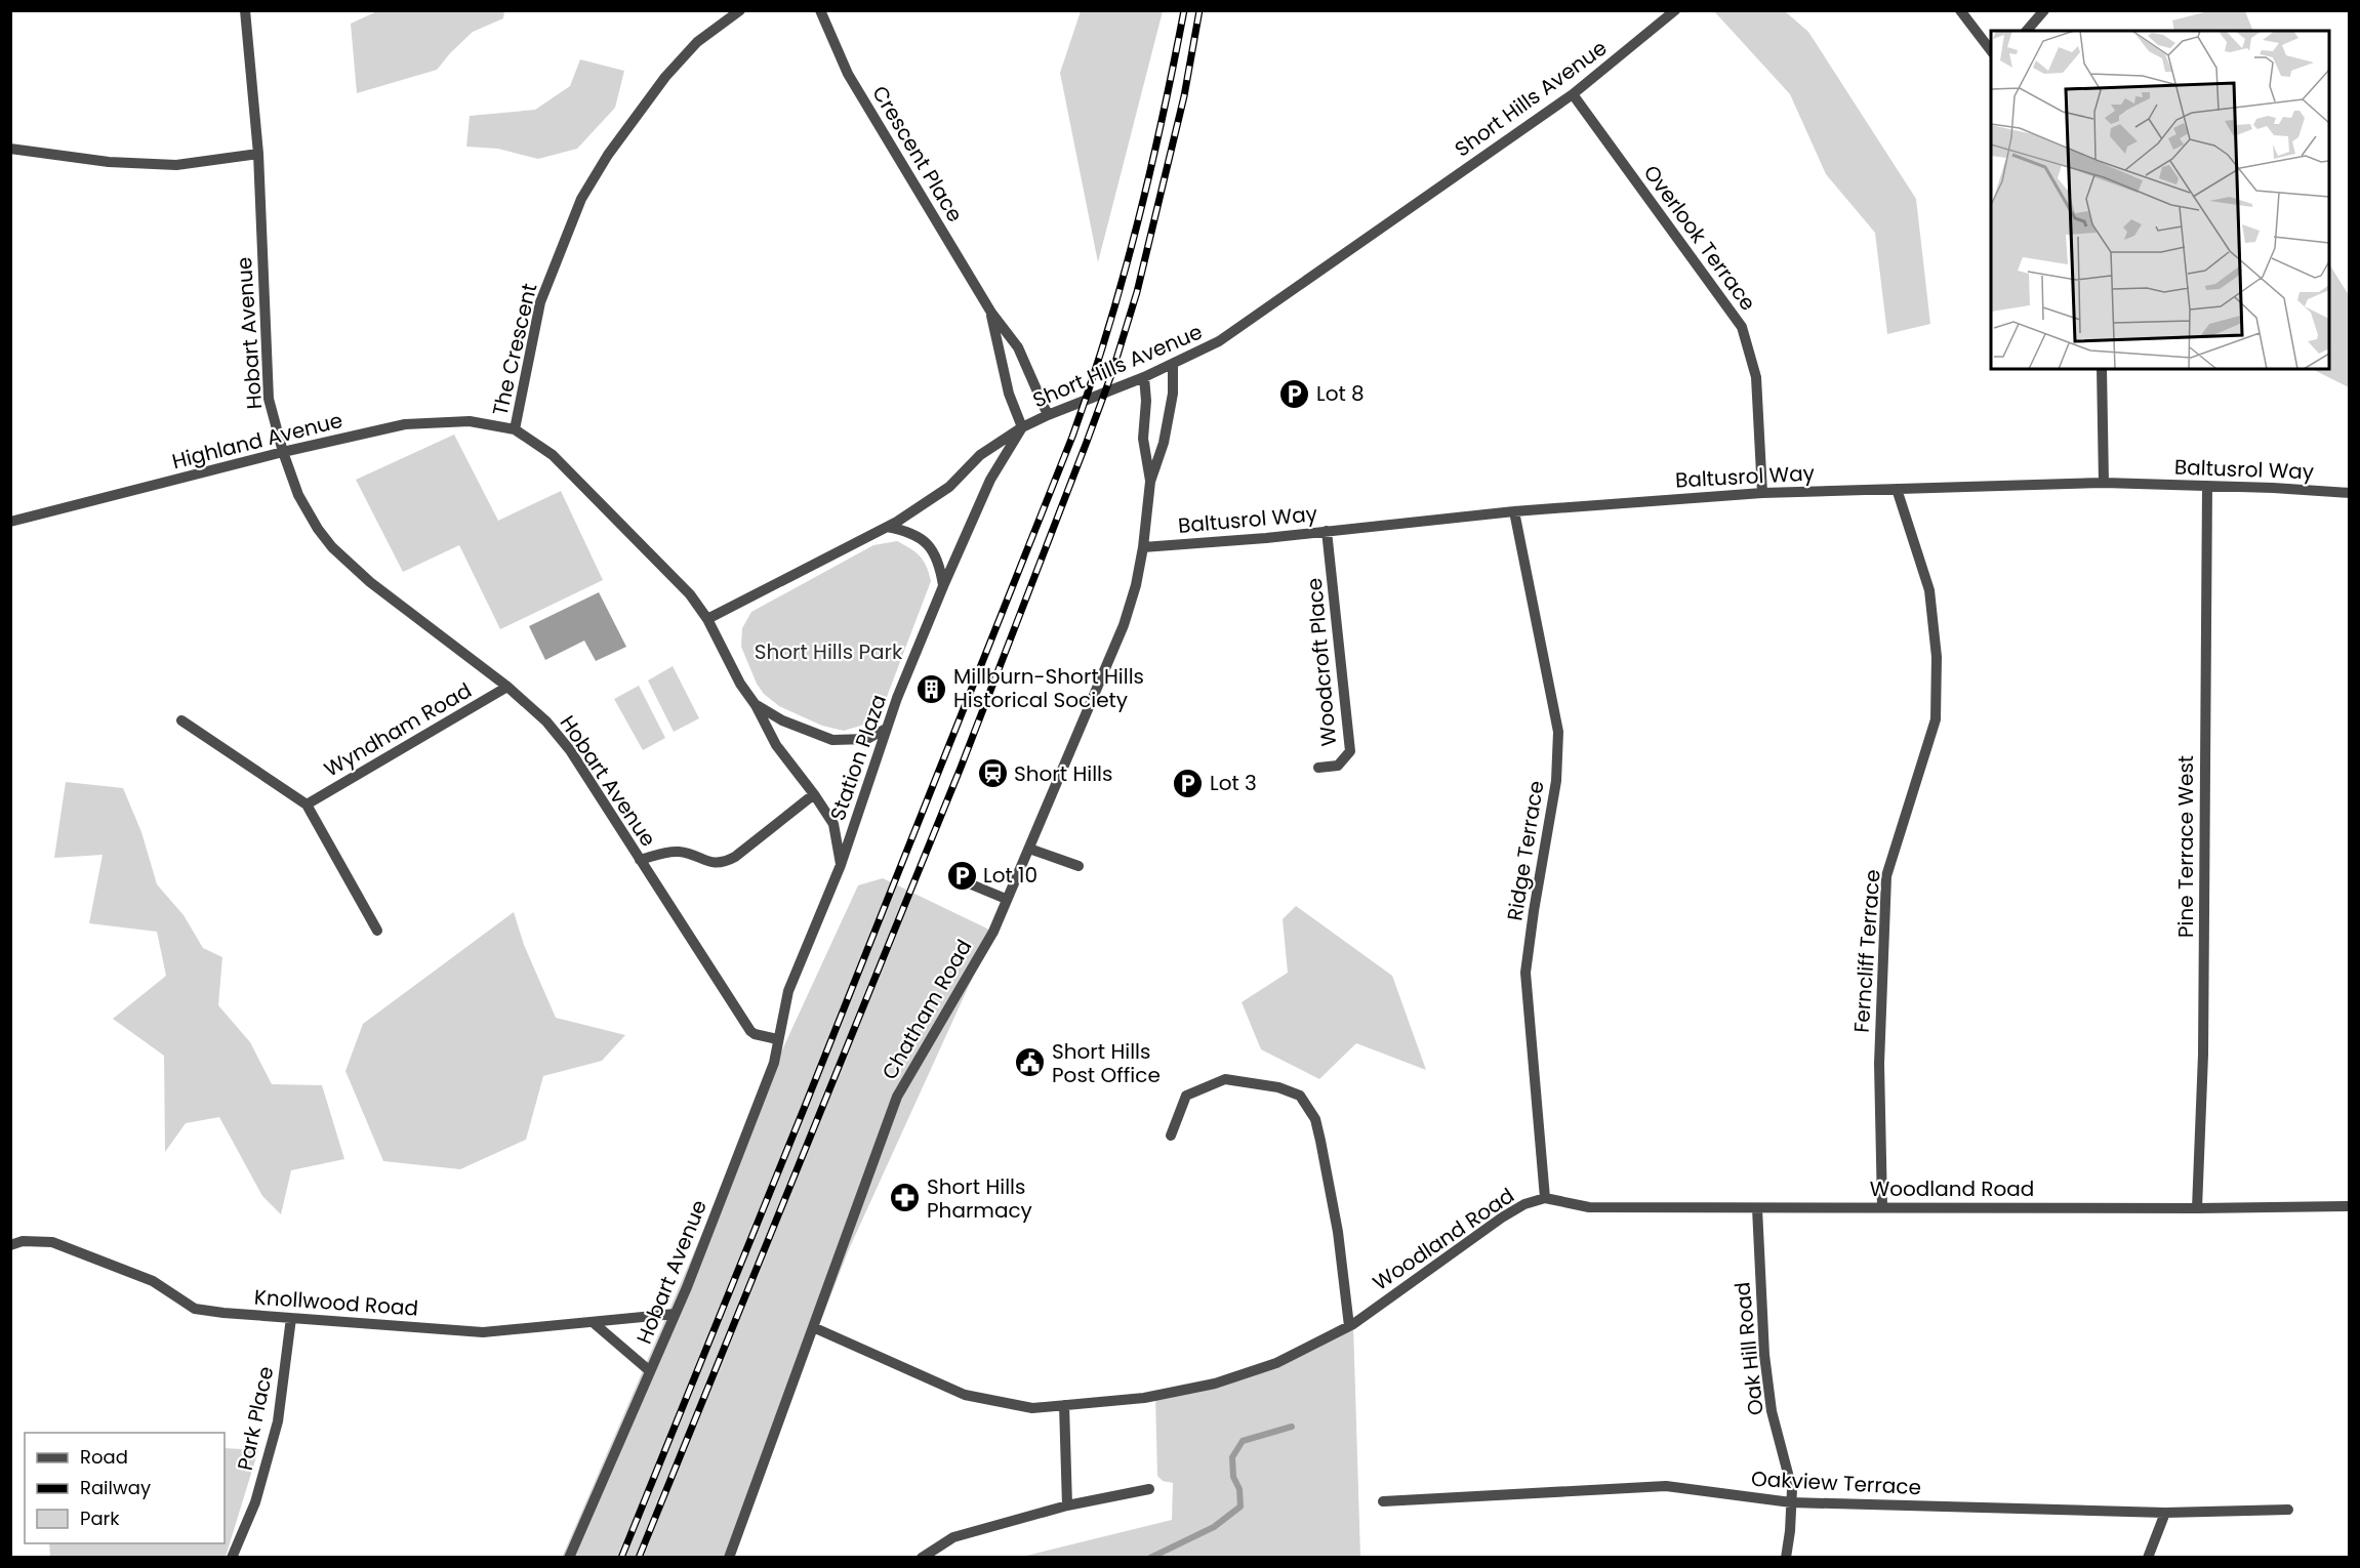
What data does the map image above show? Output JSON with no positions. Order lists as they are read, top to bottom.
{
  "streets": {
    "street": [
      "Short Hills Avenue",
      "Crescent Place",
      "Overlook Terrace",
      "Hobart Avenue",
      "The Crescent",
      "Highland Avenue",
      "Baltusrol Way",
      "Woodcroft Place",
      "Wyndham Road",
      "Station Plaza",
      "Pine Terrace West",
      "Ridge Terrace",
      "Ferncliff Terrace",
      "Chatham Road",
      "Woodland Road",
      "Knollwood Road",
      "Oak Hill Road",
      "Park Place",
      "Oakview Terrace"
    ]
  },
  "crossings": [
    ["Short Hills Avenue", "Crescent Place"],
    ["Short Hills Avenue", "Overlook Terrace"],
    ["Short Hills Avenue", "The Crescent"],
    ["Short Hills Avenue", "Station Plaza"],
    ["Short Hills Avenue", "Chatham Road"],
    ["Crescent Place", "Station Plaza"],
    ["Overlook Terrace", "Baltusrol Way"],
    ["Hobart Avenue", "Highland Avenue"],
    ["Hobart Avenue", "Wyndham Road"],
    ["Hobart Avenue", "Station Plaza"],
    ["Hobart Avenue", "Knollwood Road"],
    ["The Crescent", "Highland Avenue"],
    ["The Crescent", "Station Plaza"],
    ["Baltusrol Way", "Woodcroft Place"],
    ["Baltusrol Way", "Pine Terrace West"],
    ["Baltusrol Way", "Ridge Terrace"],
    ["Baltusrol Way", "Ferncliff Terrace"],
    ["Baltusrol Way", "Chatham Road"],
    ["Pine Terrace West", "Woodland Road"],
    ["Ridge Terrace", "Woodland Road"],
    ["Ferncliff Terrace", "Woodland Road"],
    ["Chatham Road", "Woodland Road"],
    ["Woodland Road", "Oak Hill Road"],
    ["Knollwood Road", "Park Place"],
    ["Oak Hill Road", "Oakview Terrace"]
  ],
  "parks": ["Short Hills Park"],
  "places": {
    "parking": ["Lot 8", "Lot 3", "Lot 10"],
    "building": ["Millburn-Short Hills Historical Society"],
    "station": ["Short Hills"],
    "public building": ["Short Hills Post Office"],
    "pharmacy": ["Short Hills Pharmacy"]
  },
  "legend": ["Road", "Railway", "Park"]
}
